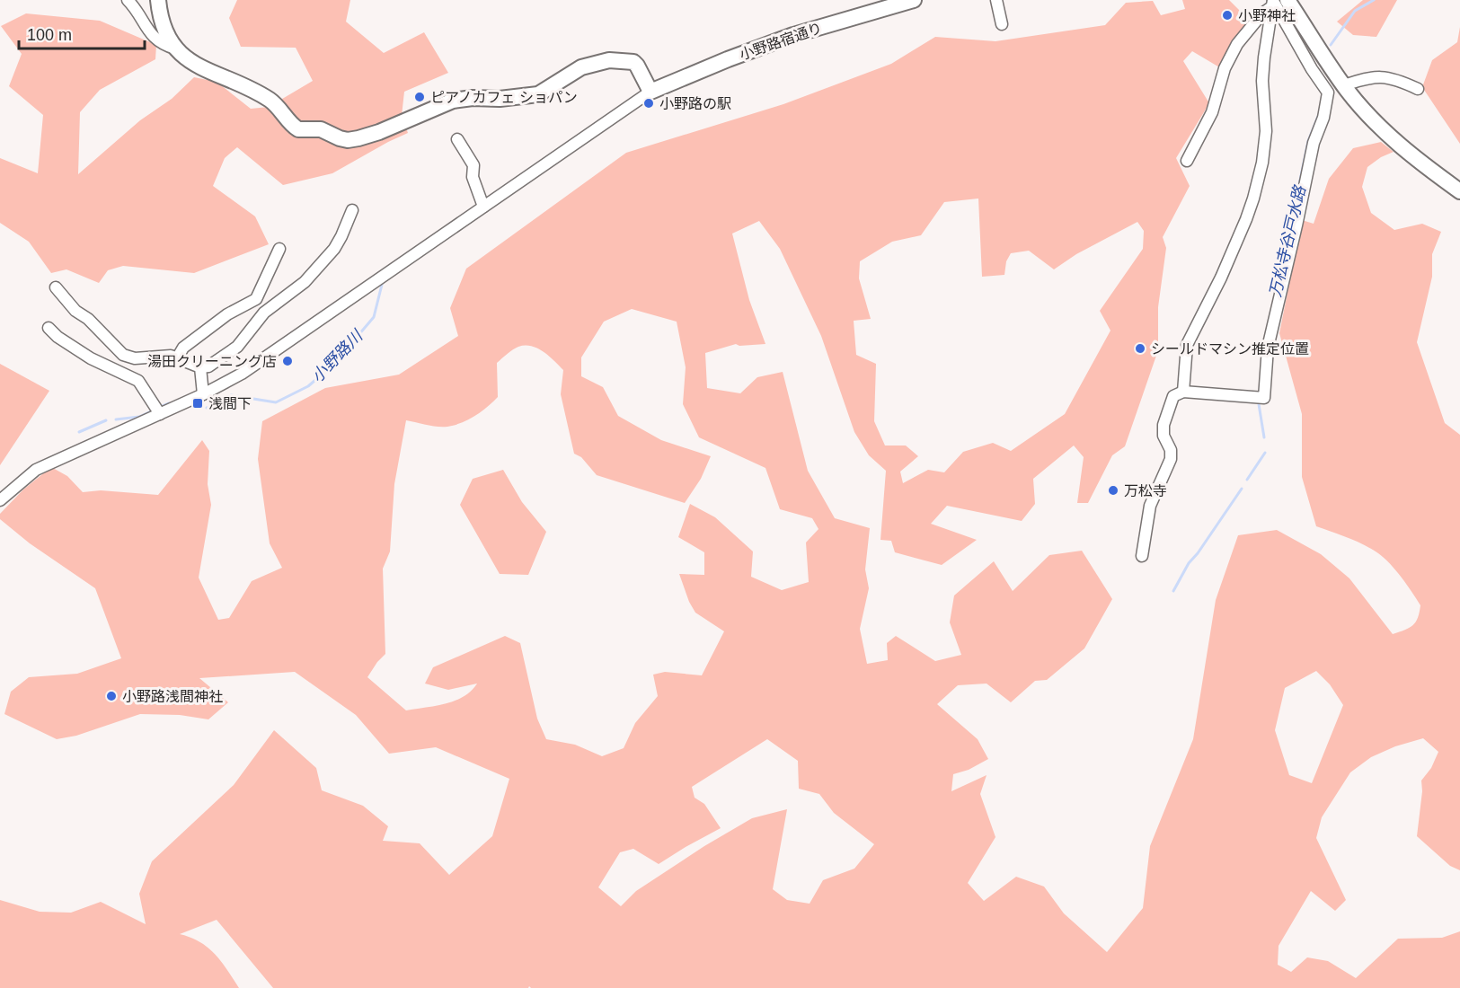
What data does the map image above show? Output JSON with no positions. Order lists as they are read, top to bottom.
{
  "streets": {
    "main road": ["小野路宿通り"]
  },
  "water": ["万松寺谷戸水路", "小野路川"],
  "places": {
    "other": [
      "小野神社",
      "ピアノカフェ ショパン",
      "小野路の駅",
      "シールドマシン推定位置",
      "湯田クリーニング店",
      "万松寺",
      "小野路浅間神社"
    ],
    "transit": ["浅間下"]
  },
  "scale_bar": "100 m"
}
